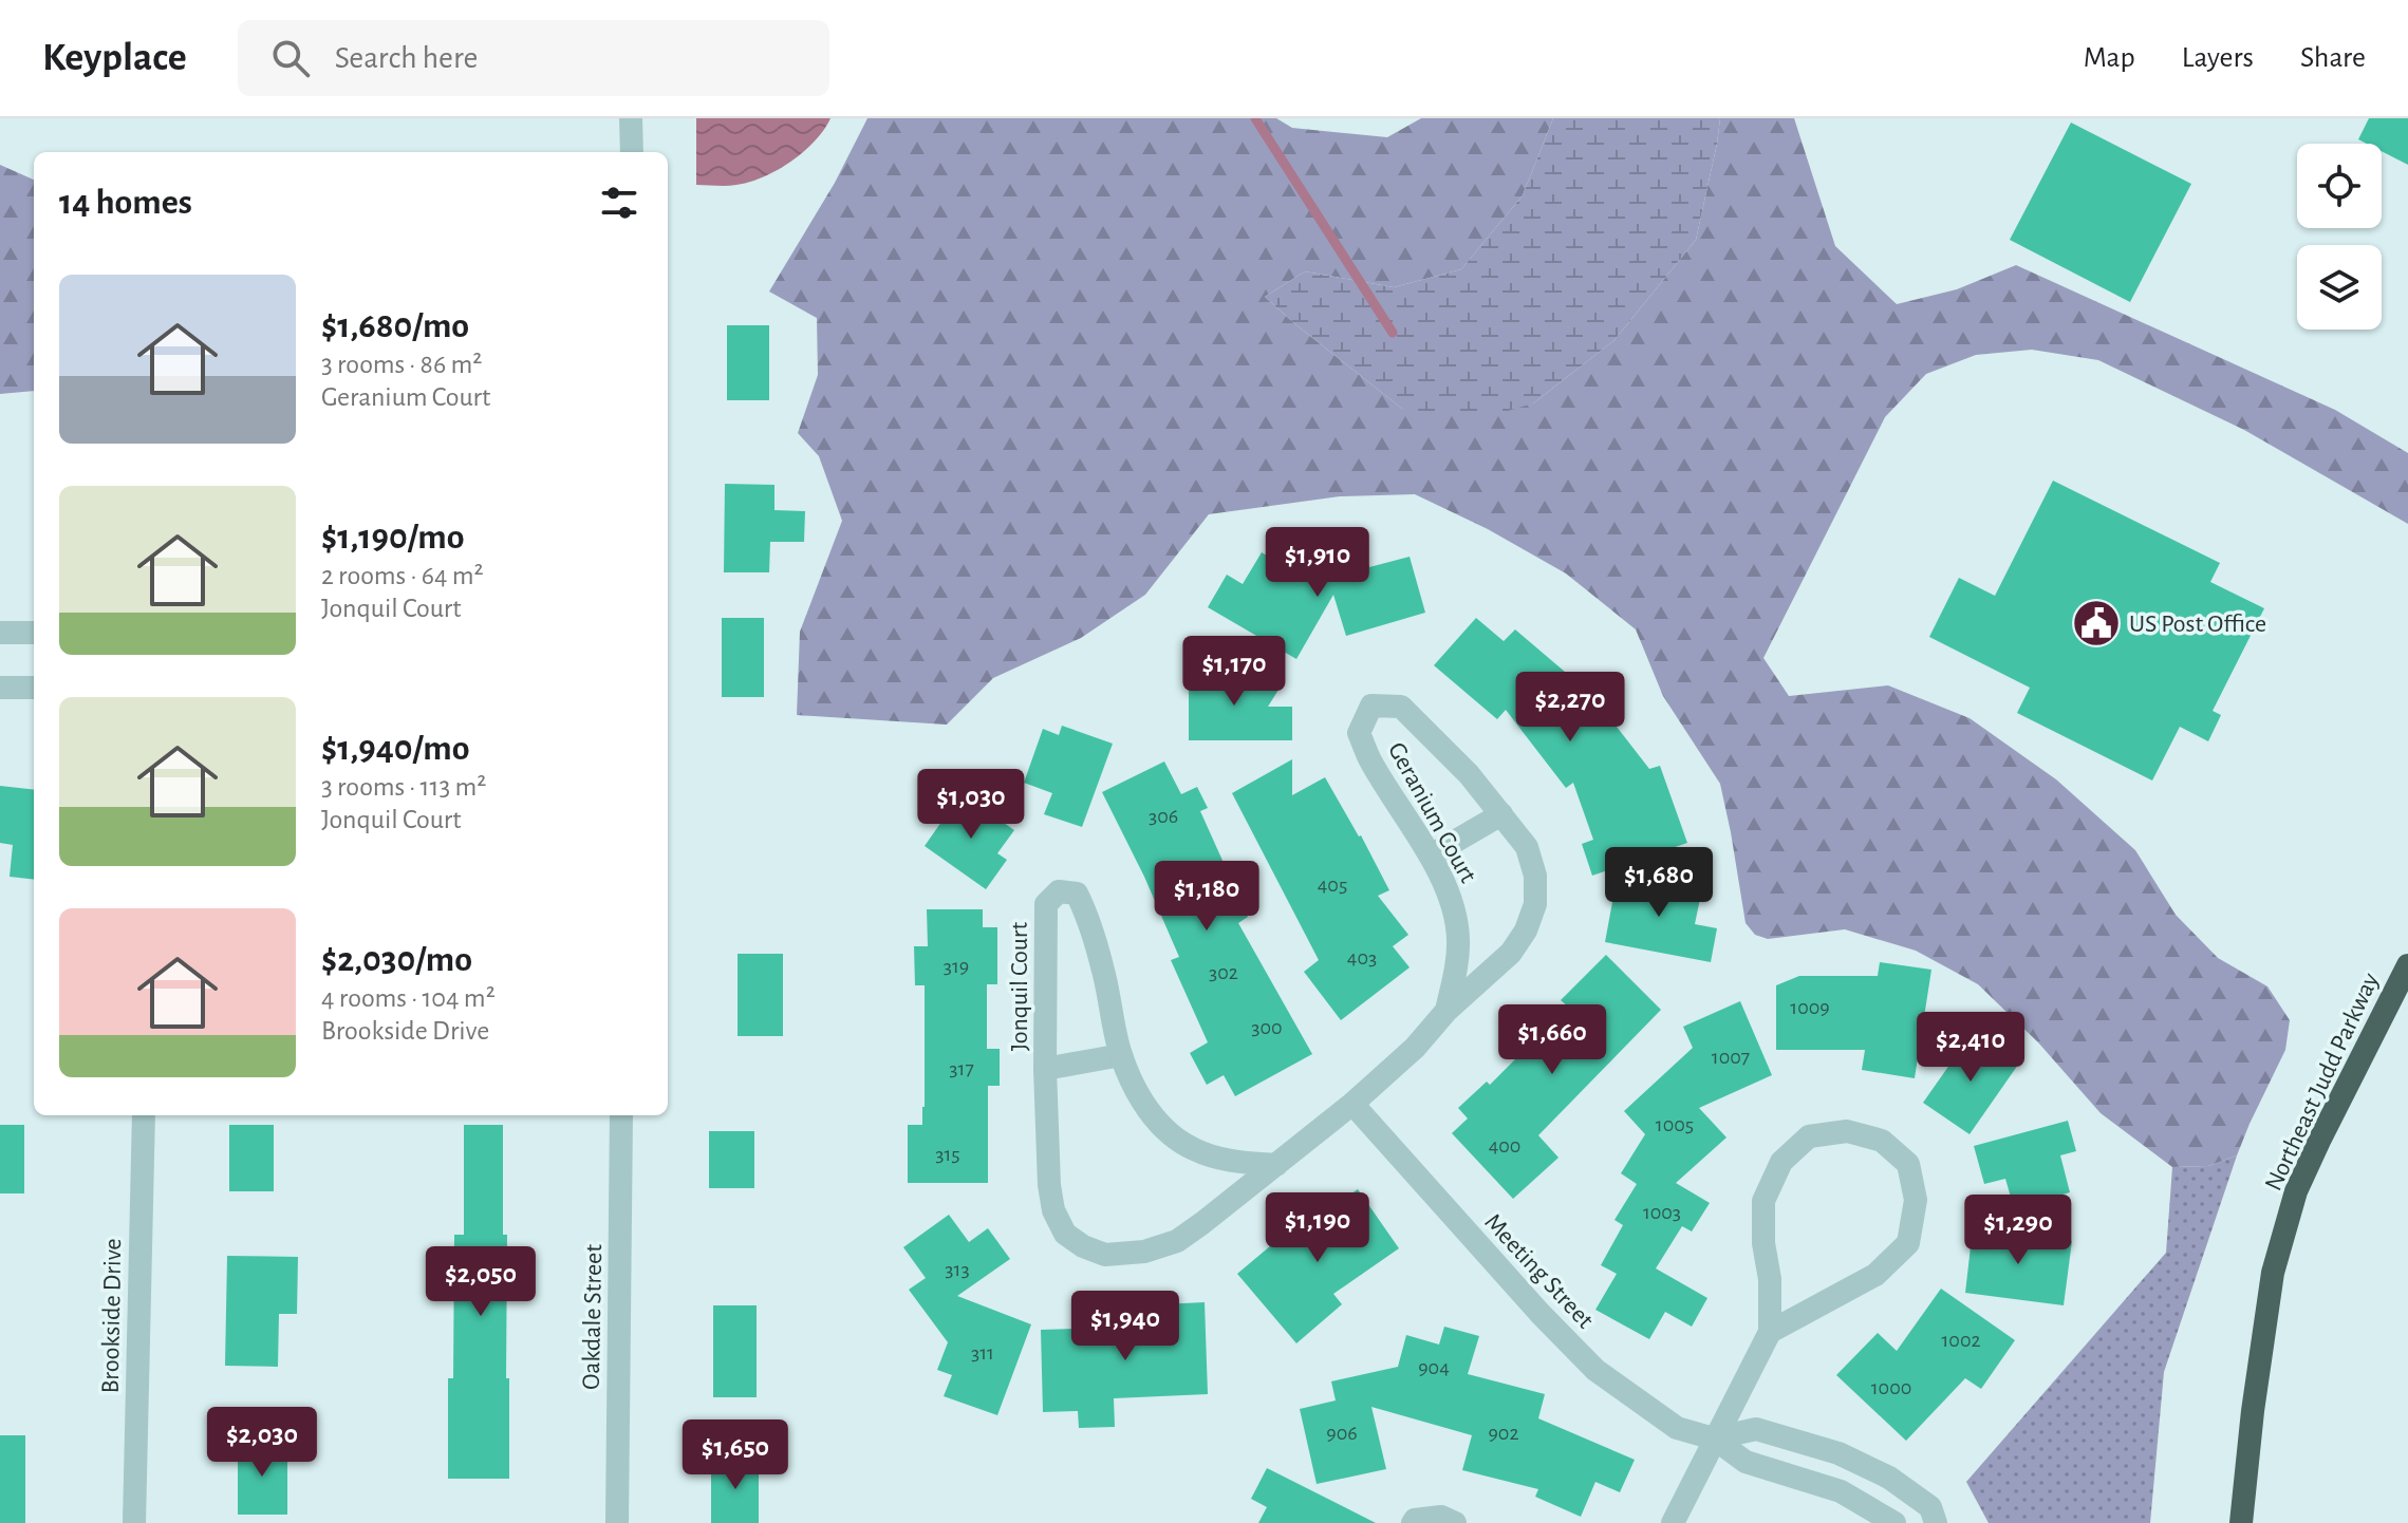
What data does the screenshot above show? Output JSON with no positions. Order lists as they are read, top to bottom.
{
  "streets": {
    "highway": ["Northeast Judd Parkway"],
    "street": [
      "Geranium Court",
      "Jonquil Court",
      "Meeting Street",
      "Brookside Drive",
      "Oakdale Street"
    ]
  },
  "crossings": [
    ["Geranium Court", "Jonquil Court"],
    ["Geranium Court", "Meeting Street"],
    ["Jonquil Court", "Meeting Street"]
  ],
  "places": {
    "public building": ["US Post Office"]
  },
  "house_numbers": [
    "306",
    "405",
    "403",
    "319",
    "302",
    "1009",
    "300",
    "1007",
    "317",
    "1005",
    "400",
    "315",
    "1003",
    "313",
    "1002",
    "311",
    "904",
    "1000",
    "906",
    "902"
  ],
  "page": {
    "header": "Keyplace",
    "search": "Search here",
    "nav": ["Map", "Layers", "Share"],
    "heading": "14 homes",
    "list": [
      {
        "name": "$1,680/mo",
        "note": "3 rooms · 86 m² · Geranium Court"
      },
      {
        "name": "$1,190/mo",
        "note": "2 rooms · 64 m² · Jonquil Court"
      },
      {
        "name": "$1,940/mo",
        "note": "3 rooms · 113 m² · Jonquil Court"
      },
      {
        "name": "$2,030/mo",
        "note": "4 rooms · 104 m² · Brookside Drive"
      }
    ],
    "price": [
      "$1,910",
      "$1,170",
      "$2,270",
      "$1,030",
      "$1,680",
      "$1,180",
      "$1,660",
      "$2,410",
      "$1,190",
      "$1,290",
      "$2,050",
      "$1,940",
      "$2,030",
      "$1,650"
    ]
  }
}
